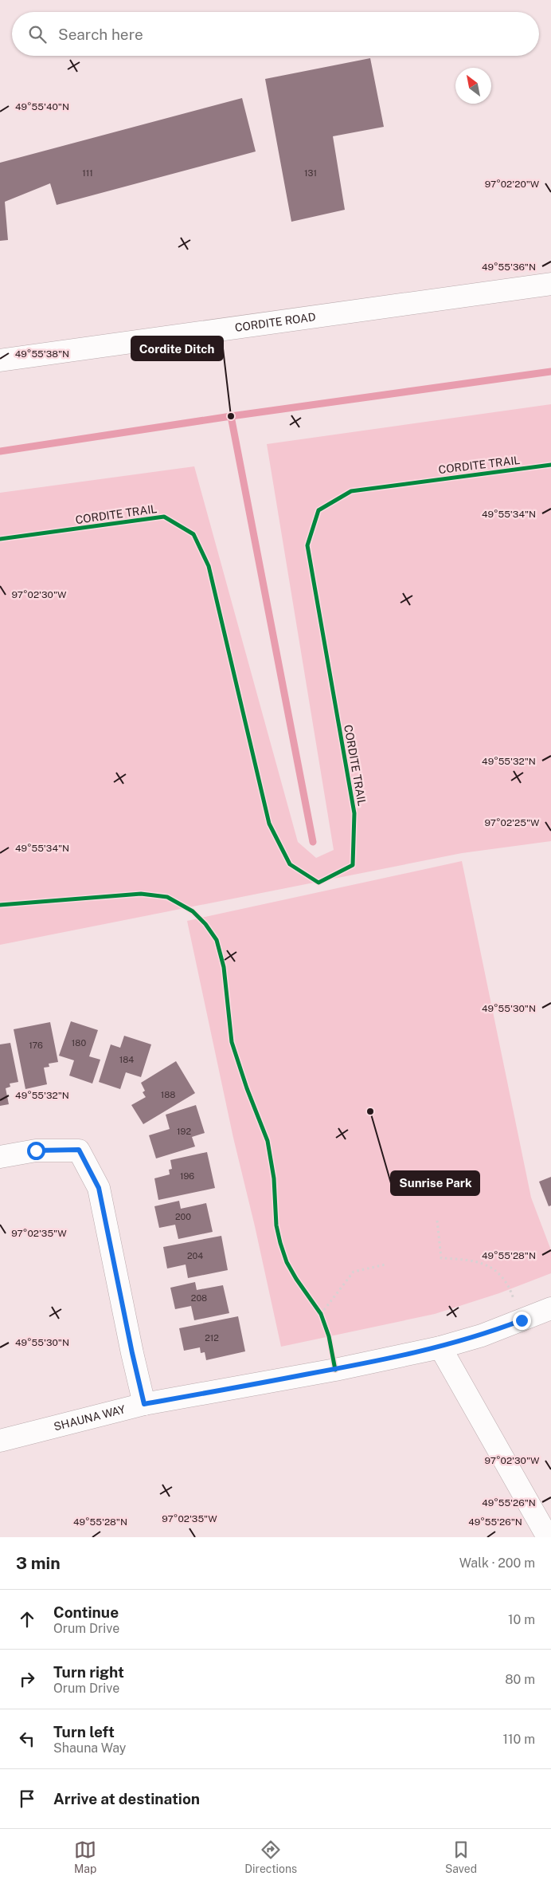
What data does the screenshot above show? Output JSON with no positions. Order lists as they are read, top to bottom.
{
  "streets": {
    "street": ["CORDITE ROAD", "SHAUNA WAY"],
    "cycle path": ["CORDITE TRAIL"]
  },
  "places": ["Cordite Ditch", "Sunrise Park"],
  "house_numbers": [
    "111",
    "131",
    "180",
    "176",
    "184",
    "188",
    "192",
    "196",
    "200",
    "204",
    "208",
    "212"
  ],
  "north": "top left",
  "page": {
    "search": "Search here",
    "heading": ["3 min", "Walk · 200 m"],
    "list": [
      ["Continue", "Orum Drive", "10 m"],
      ["Turn right", "Orum Drive", "80 m"],
      ["Turn left", "Shauna Way", "110 m"],
      "Arrive at destination"
    ],
    "nav": ["Map", "Directions", "Saved"]
  },
  "coordinates": [
    "49°55'40\"N",
    "97°02'20\"W",
    "49°55'36\"N",
    "49°55'38\"N",
    "49°55'34\"N",
    "97°02'30\"W",
    "49°55'32\"N",
    "97°02'25\"W",
    "49°55'30\"N",
    "97°02'35\"W",
    "49°55'28\"N",
    "49°55'26\"N"
  ]
}
